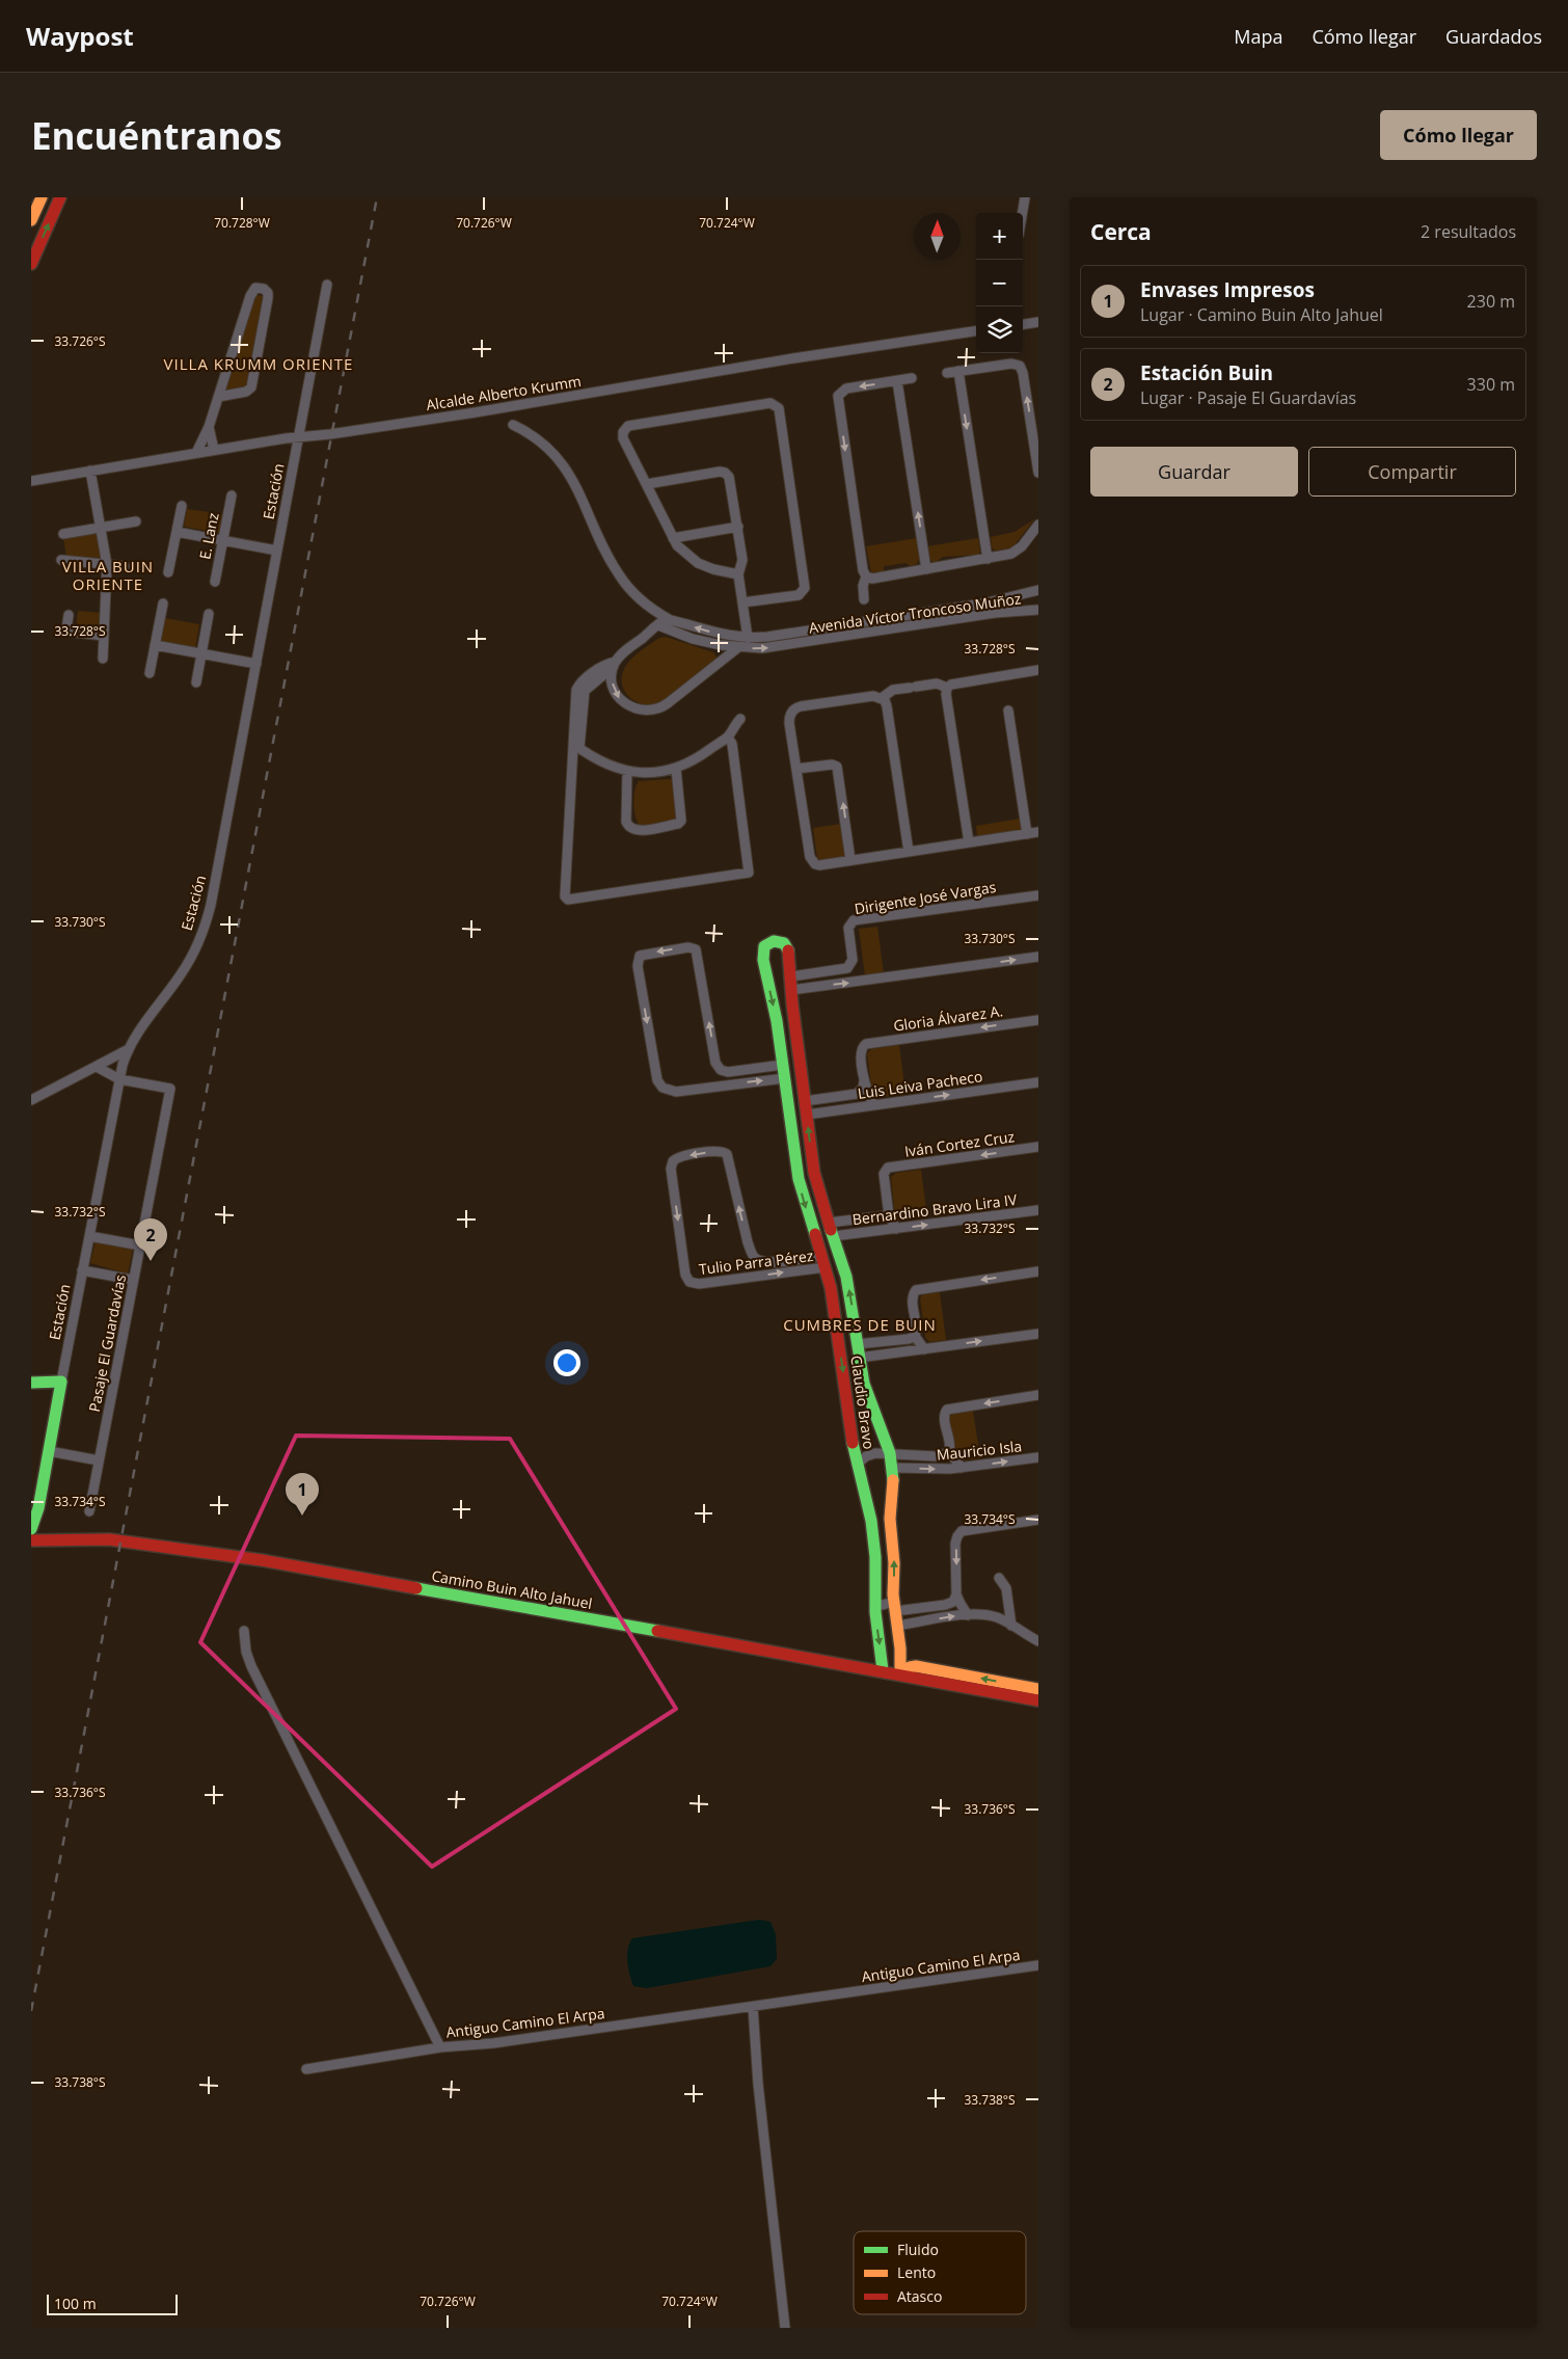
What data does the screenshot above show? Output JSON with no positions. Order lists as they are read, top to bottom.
{
  "streets": {
    "main road": ["Estación", "Claudio Bravo", "Camino Buin Alto Jahuel"],
    "street": [
      "Alcalde Alberto Krumm",
      "E. Lanz",
      "Avenida Víctor Troncoso Muñoz",
      "Dirigente José Vargas",
      "Gloria Álvarez A.",
      "Luis Leiva Pacheco",
      "Iván Cortez Cruz",
      "Bernardino Bravo Lira IV",
      "Tulio Parra Pérez",
      "Pasaje El Guardavías",
      "Mauricio Isla",
      "Antiguo Camino El Arpa"
    ]
  },
  "crossings": [
    ["Alcalde Alberto Krumm", "Estación"],
    ["Estación", "Pasaje El Guardavías"],
    ["Gloria Álvarez A.", "Luis Leiva Pacheco"],
    ["Luis Leiva Pacheco", "Claudio Bravo"],
    ["Iván Cortez Cruz", "Bernardino Bravo Lira IV"],
    ["Bernardino Bravo Lira IV", "Claudio Bravo"],
    ["Tulio Parra Pérez", "Claudio Bravo"],
    ["Claudio Bravo", "Mauricio Isla"],
    ["Claudio Bravo", "Camino Buin Alto Jahuel"]
  ],
  "one_way": ["Luis Leiva Pacheco", "Iván Cortez Cruz", "Bernardino Bravo Lira IV"],
  "districts": ["VILLA KRUMM ORIENTE", "VILLA BUIN ORIENTE", "CUMBRES DE BUIN"],
  "legend": ["Fluido", "Lento", "Atasco"],
  "scale_bar": "100 m",
  "north": "top",
  "page": {
    "header": "Waypost",
    "nav": ["Mapa", "Cómo llegar", "Guardados"],
    "buttons": [
      "Cómo llegar",
      ["Guardar", "Compartir"]
    ],
    "title": "Encuéntranos",
    "heading": ["Cerca", "2 resultados"],
    "map_buttons": ["+", "−"],
    "list": [
      {
        "mark": "1",
        "name": "Envases Impresos",
        "note": "Lugar · Camino Buin Alto Jahuel",
        "value": "230 m"
      },
      {
        "mark": "2",
        "name": "Estación Buin",
        "note": "Lugar · Pasaje El Guardavías",
        "value": "330 m"
      }
    ],
    "pins": ["2", "1"],
    "scale": "100 m"
  },
  "coordinates": [
    "70.728°W",
    "70.726°W",
    "70.724°W",
    "33.726°S",
    "33.728°S",
    "33.730°S",
    "33.732°S",
    "33.734°S",
    "33.736°S",
    "33.738°S"
  ]
}
